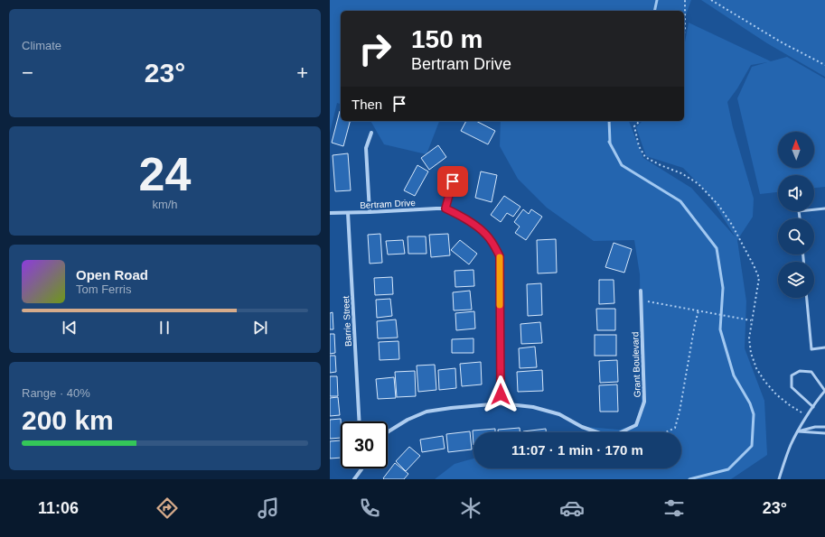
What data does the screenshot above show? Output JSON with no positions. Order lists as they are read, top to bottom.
{
  "streets": {
    "street": ["Bertram Drive", "Barrie Street", "Grant Boulevard"]
  },
  "crossings": [
    ["Bertram Drive", "Barrie Street"],
    ["Bertram Drive", "Grant Boulevard"]
  ],
  "north": "top",
  "page": {
    "tile": [
      "Climate",
      ["24", "km/h"],
      ["Range · 40%", "200 km"]
    ],
    "turn": ["150 m", "Bertram Drive"],
    "heat": ["−", "23°", "+"],
    "then": "Then",
    "song": ["Open Road", "Tom Ferris"],
    "limit": "30",
    "trip": "11:07 · 1 min · 170 m",
    "tabs": ["11:06", "23°"]
  }
}
